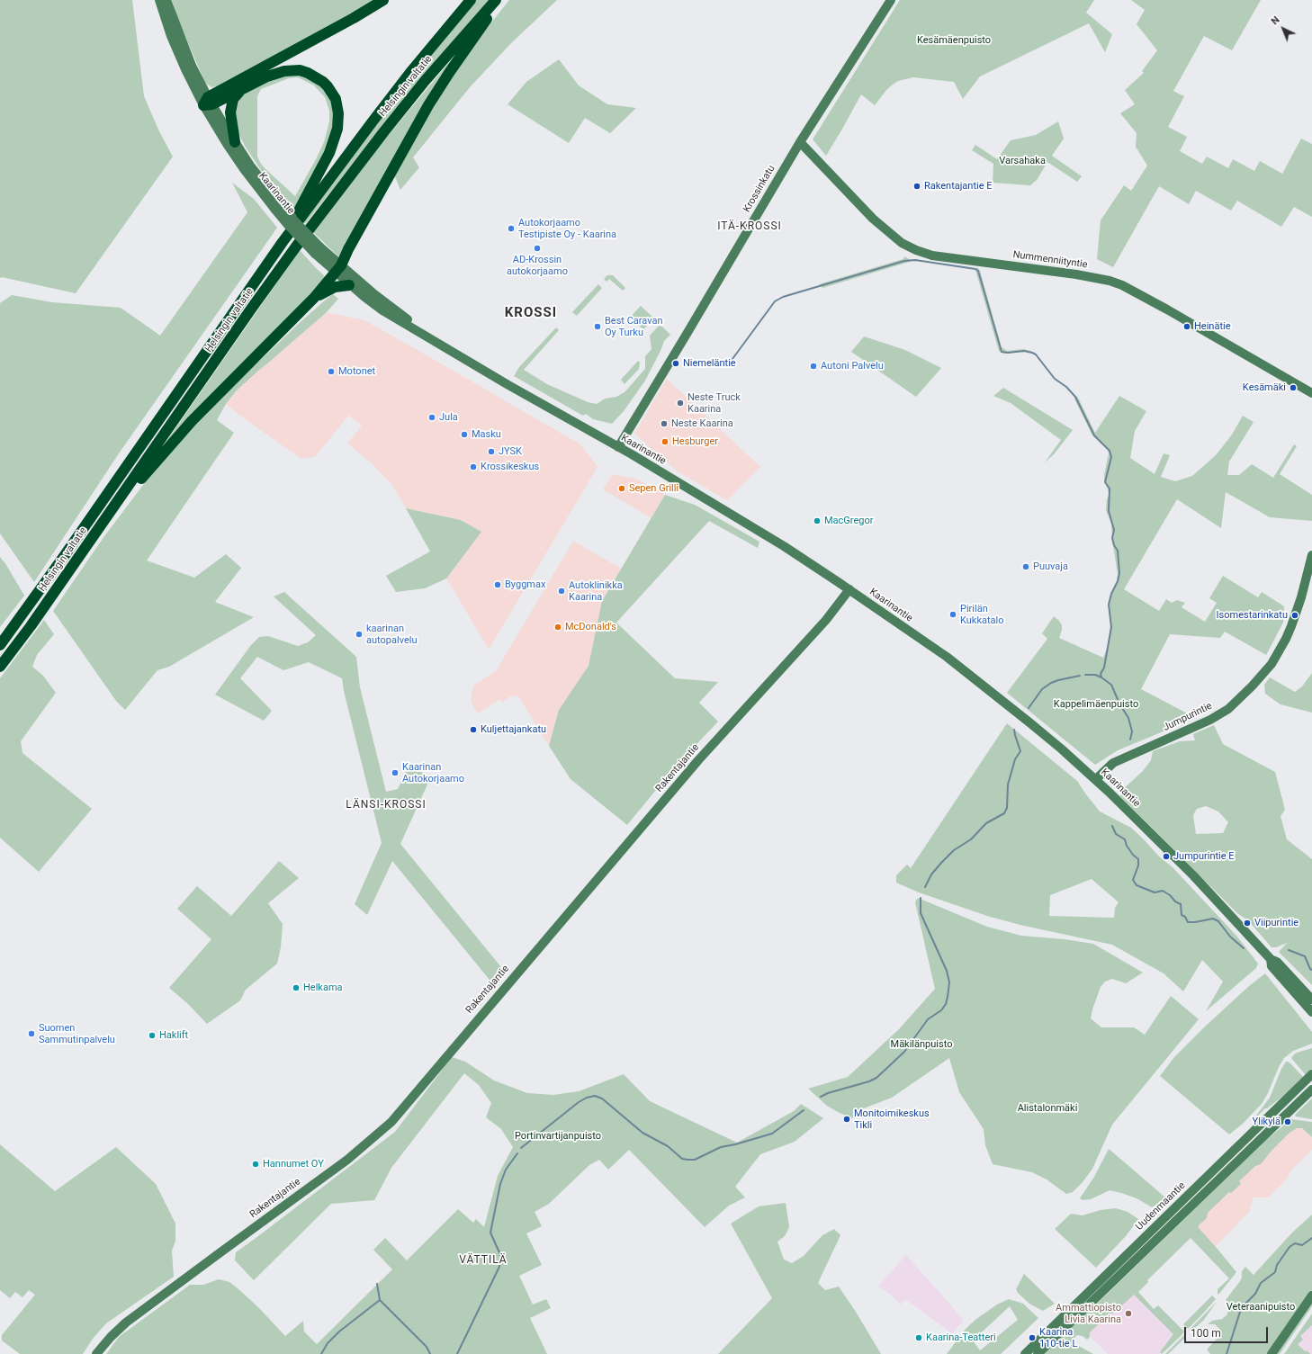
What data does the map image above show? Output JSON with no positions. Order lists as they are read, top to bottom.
{
  "streets": {
    "highway": ["Helsingin valtatie"],
    "main road": [
      "Krossinkatu",
      "Kaarinantie",
      "Nummenniityntie",
      "Jumpurintie",
      "Rakentajantie",
      "Uudenmaantie"
    ]
  },
  "crossings": [
    ["Krossinkatu", "Kaarinantie"],
    ["Krossinkatu", "Nummenniityntie"],
    ["Kaarinantie", "Jumpurintie"],
    ["Kaarinantie", "Rakentajantie"]
  ],
  "districts": [
    "ITÄ-KROSSI",
    "KROSSI",
    "LÄNSI-KROSSI",
    "VÄTTILÄ"
  ],
  "parks": [
    "Kesämäenpuisto",
    "Varsahaka",
    "Kappelimäenpuisto",
    "Mäkilänpuisto",
    "Alistalonmäki",
    "Portinvartijanpuisto",
    "Veteraanipuisto"
  ],
  "places": [
    "Rakentajantie E",
    "Autokorjaamo Testipiste Oy - Kaarina",
    "AD-Krossin autokorjaamo",
    "Best Caravan Oy Turku",
    "Heinätie",
    "Niemeläntie",
    "Autoni Palvelu",
    "Motonet",
    "Kesämäki",
    "Neste Truck Kaarina",
    "Jula",
    "Neste Kaarina",
    "Masku",
    "Hesburger",
    "JYSK",
    "Krossikeskus",
    "Sepen Grilli",
    "MacGregor",
    "Puuvaja",
    "Byggmax",
    "Autoklinikka Kaarina",
    "Pirilän Kukkatalo",
    "Isomestarinkatu",
    "McDonald's",
    "kaarinan autopalvelu",
    "Kuljettajankatu",
    "Kaarinan Autokorjaamo",
    "Jumpurintie E",
    "Viipurintie",
    "Helkama",
    "Suomen Sammutinpalvelu",
    "Haklift",
    "Monitoimikeskus Tikli",
    "Ylikylä",
    "Hannumet OY",
    "Ammattiopisto Livia Kaarina",
    "Kaarina-Teatteri",
    "Kaarina 110-tie L"
  ],
  "scale_bar": "100 m",
  "north": "top left"
}
